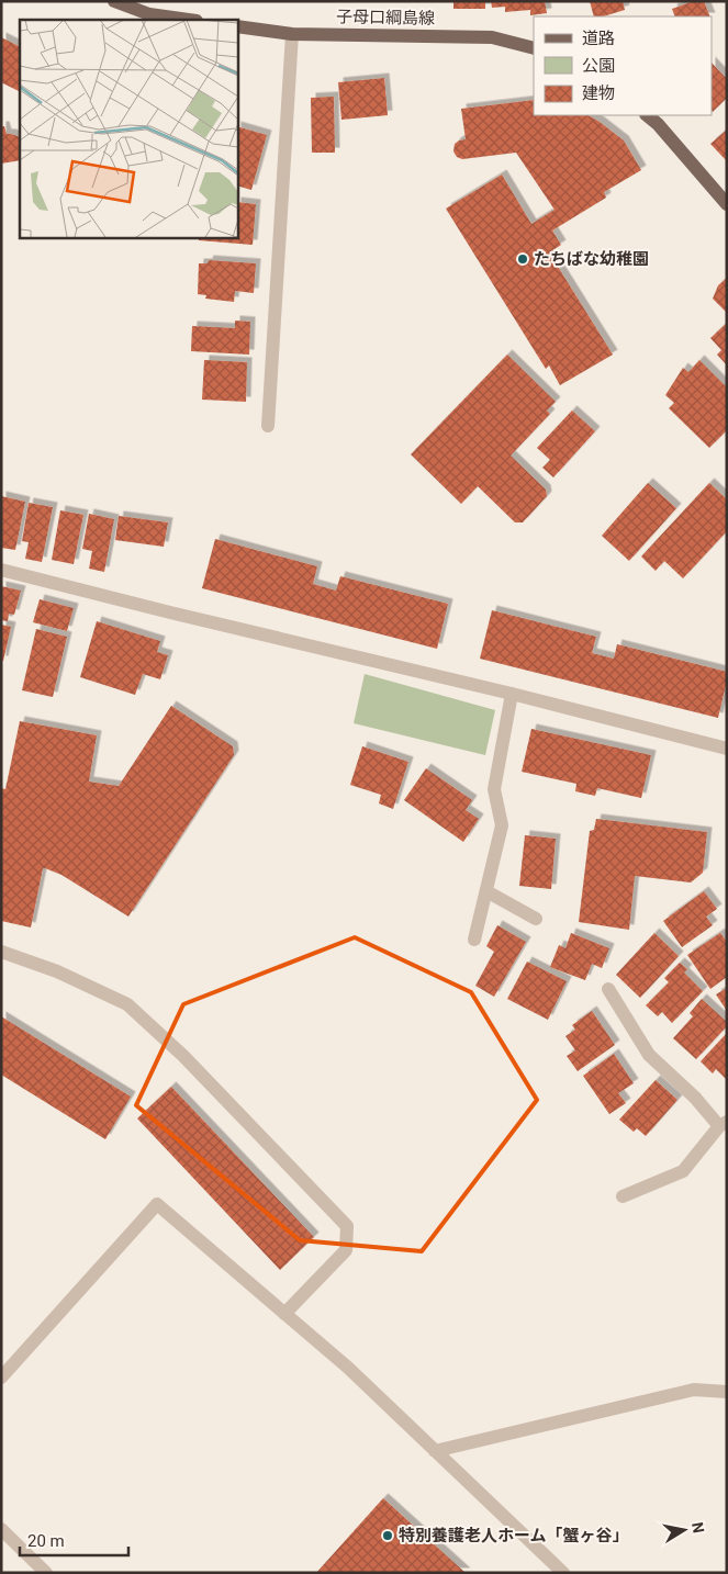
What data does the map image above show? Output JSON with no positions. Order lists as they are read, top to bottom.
{
  "streets": {
    "main road": ["子母口綱島線"]
  },
  "places": ["たちばな幼稚園", "特別養護老人ホーム「蟹ヶ谷」"],
  "legend": ["道路", "公園", "建物"],
  "scale_bar": "20 m",
  "north": "right"
}
